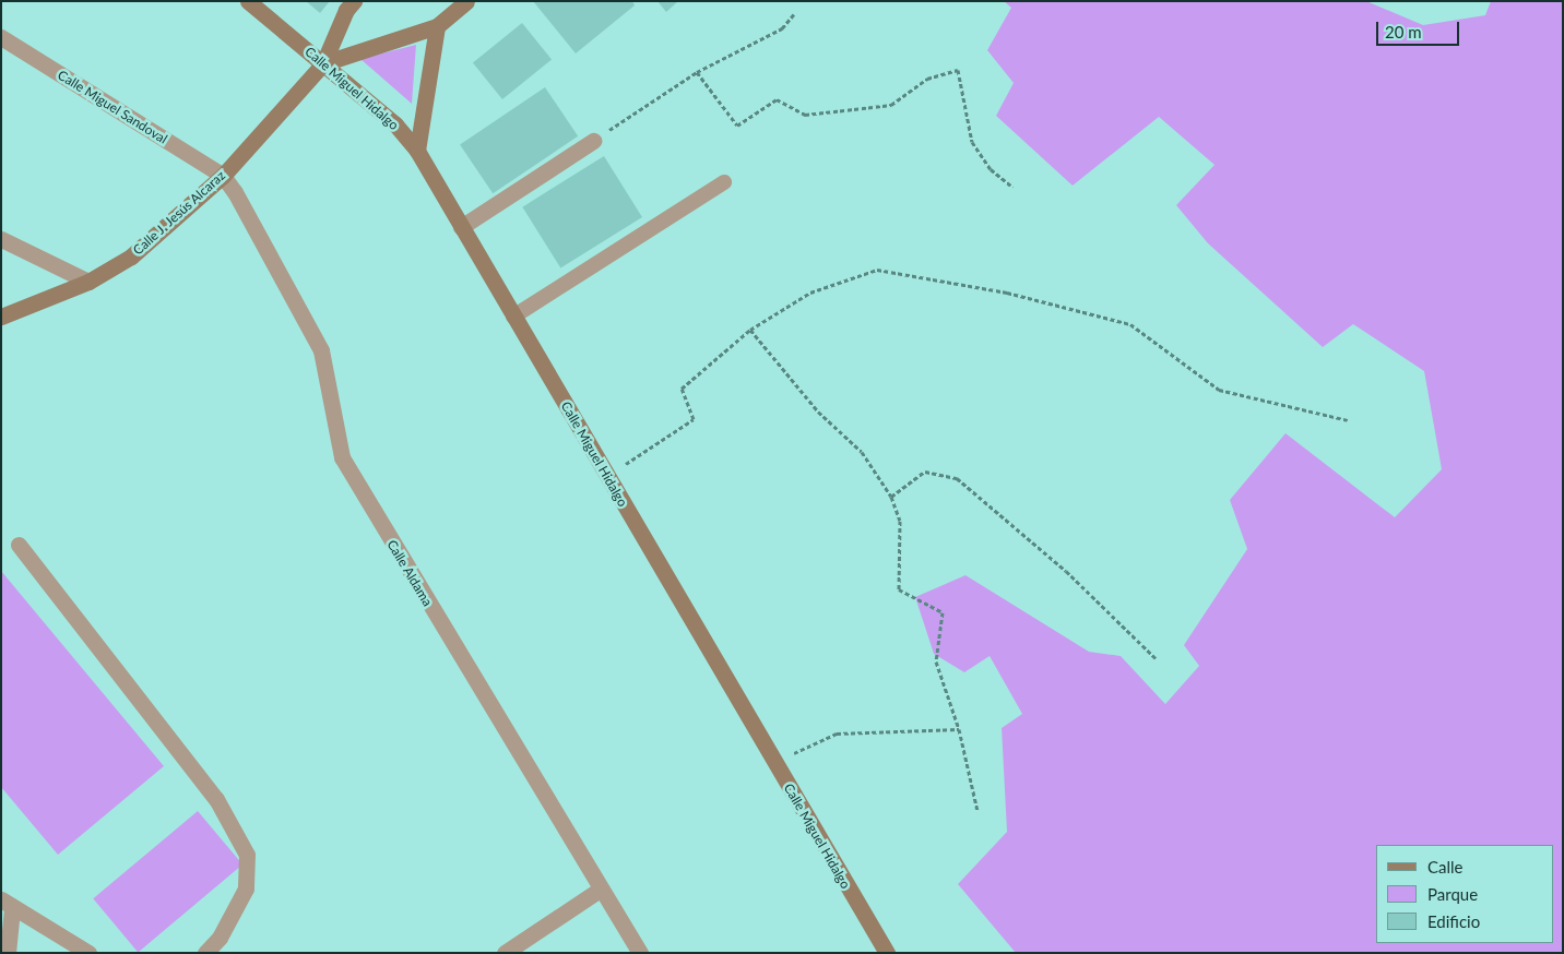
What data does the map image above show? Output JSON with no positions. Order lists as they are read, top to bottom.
{
  "streets": {
    "main road": ["Calle Miguel Hidalgo", "Calle J. Jesús Alcaraz"],
    "street": ["Calle Miguel Sandoval", "Calle Aldama"]
  },
  "crossings": [
    ["Calle Miguel Hidalgo", "Calle J. Jesús Alcaraz"],
    ["Calle Miguel Sandoval", "Calle J. Jesús Alcaraz"],
    ["Calle Miguel Sandoval", "Calle Aldama"],
    ["Calle J. Jesús Alcaraz", "Calle Aldama"]
  ],
  "legend": ["Calle", "Parque", "Edificio"],
  "scale_bar": "20 m"
}
